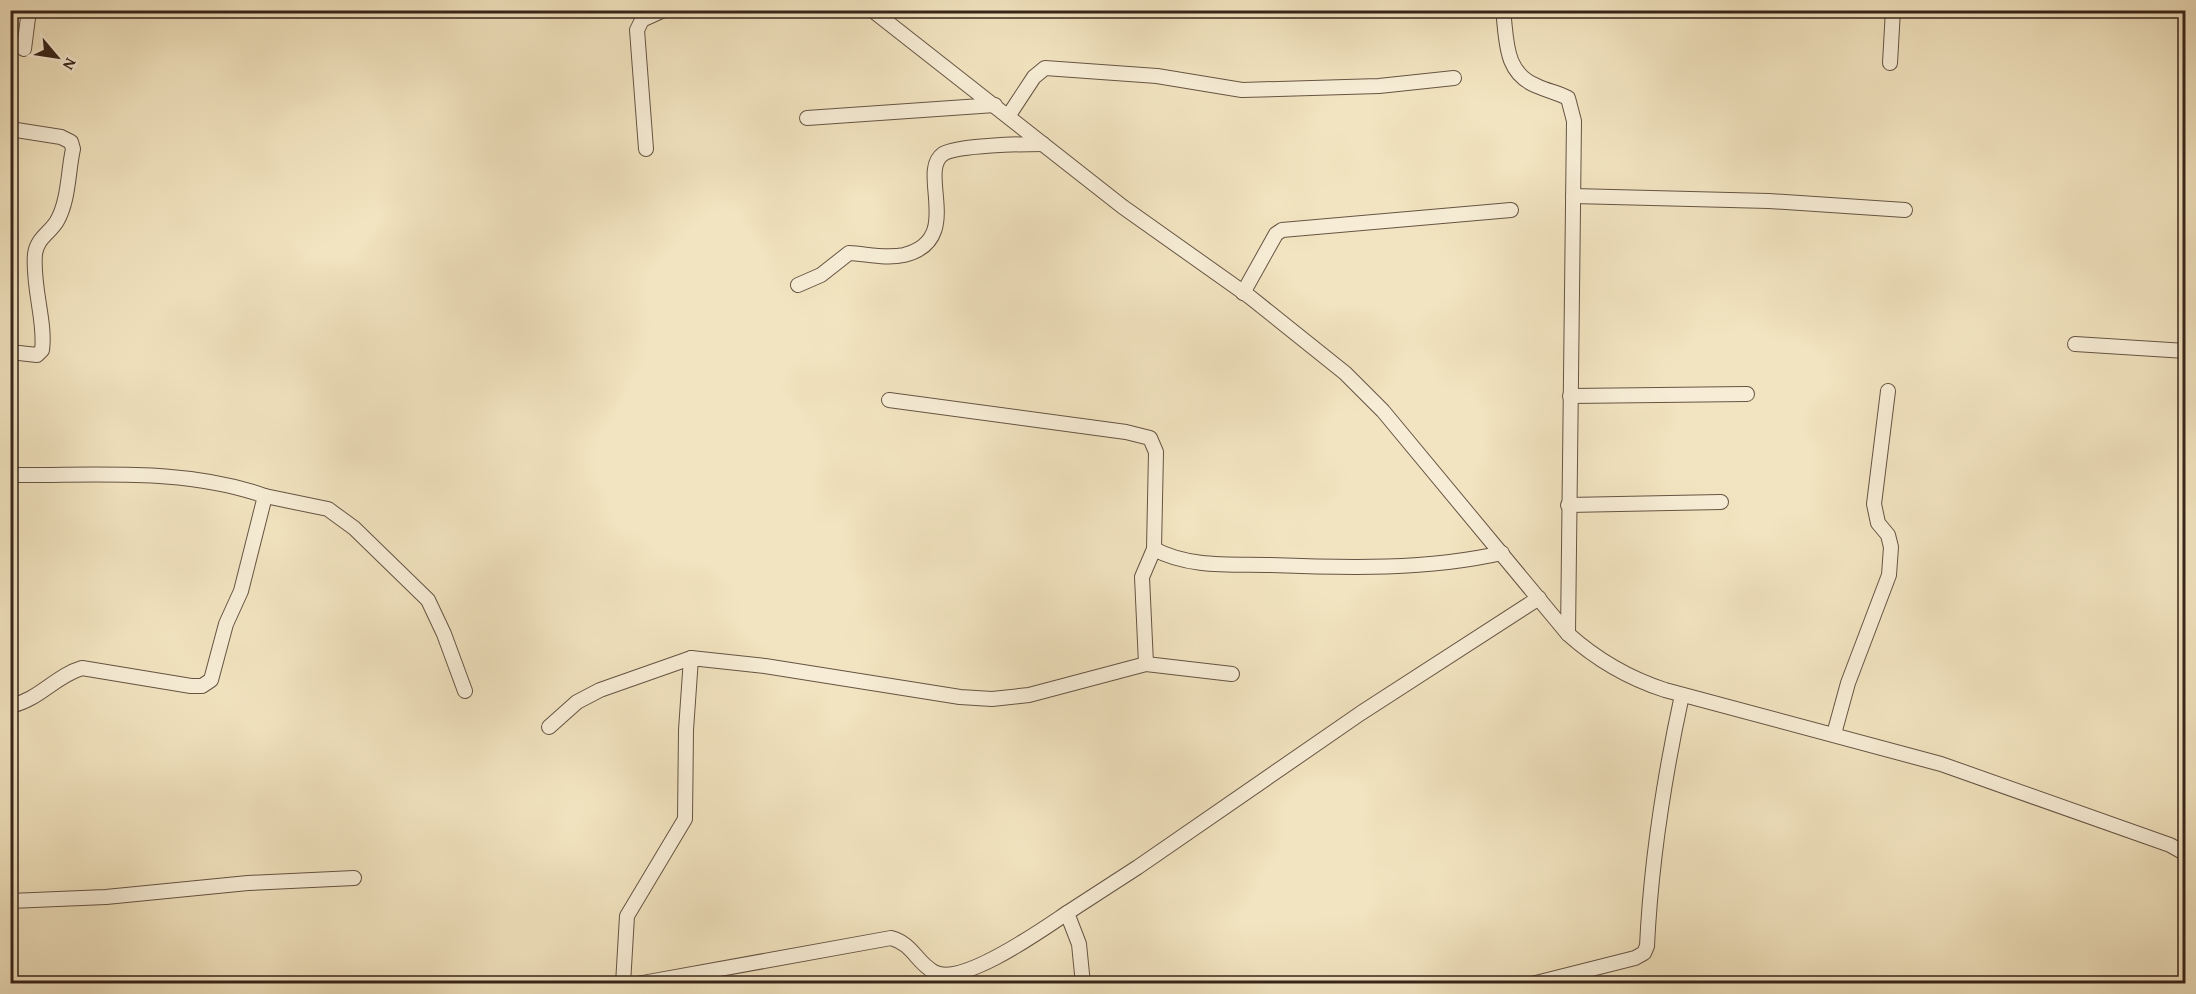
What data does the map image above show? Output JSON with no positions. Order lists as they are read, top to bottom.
{
  "north": "bottom right"
}
